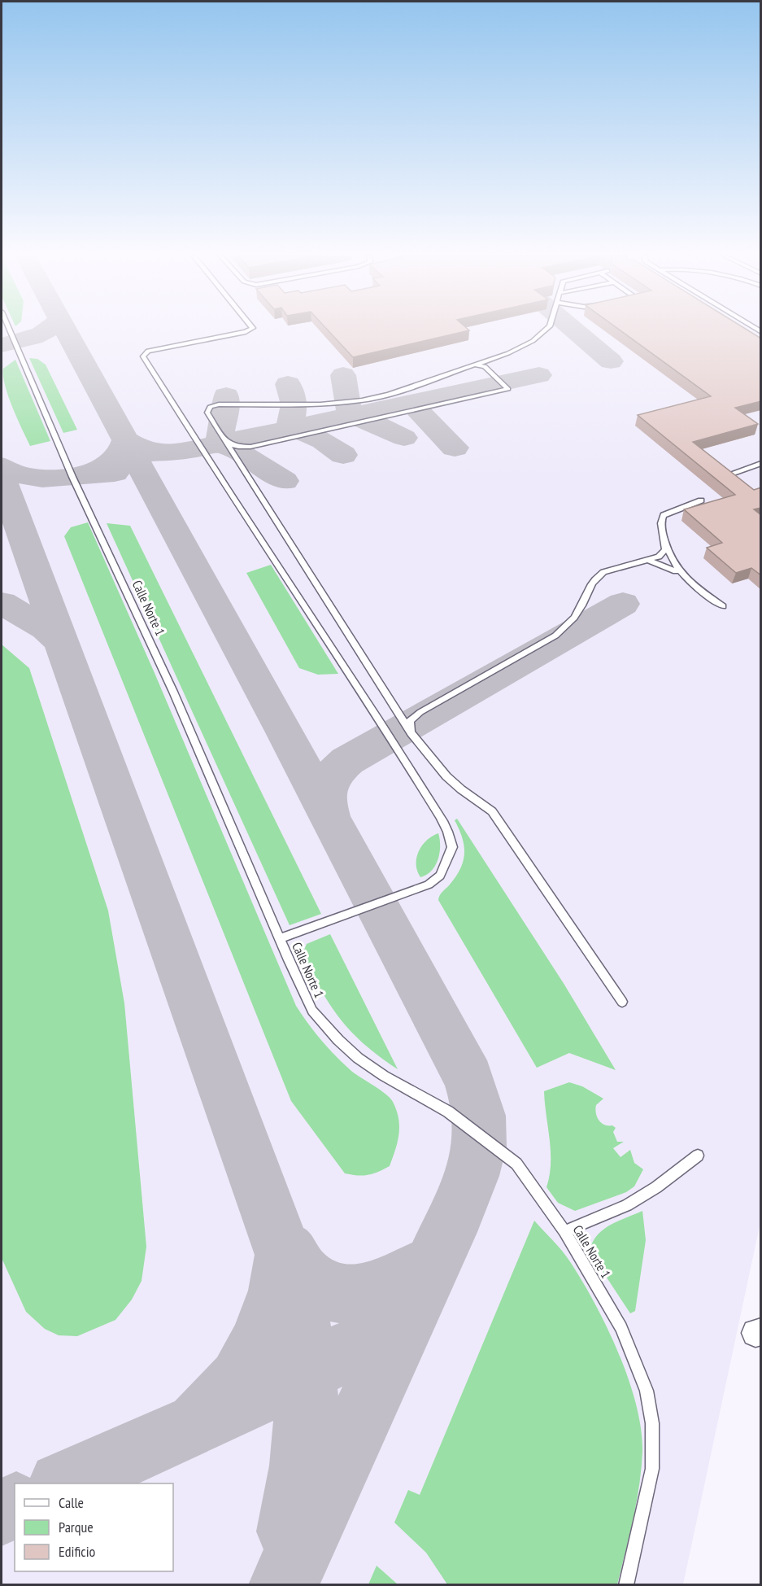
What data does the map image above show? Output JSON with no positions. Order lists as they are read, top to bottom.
{
  "streets": {
    "lane": ["Calle Norte 1"]
  },
  "legend": ["Calle", "Parque", "Edificio"]
}
